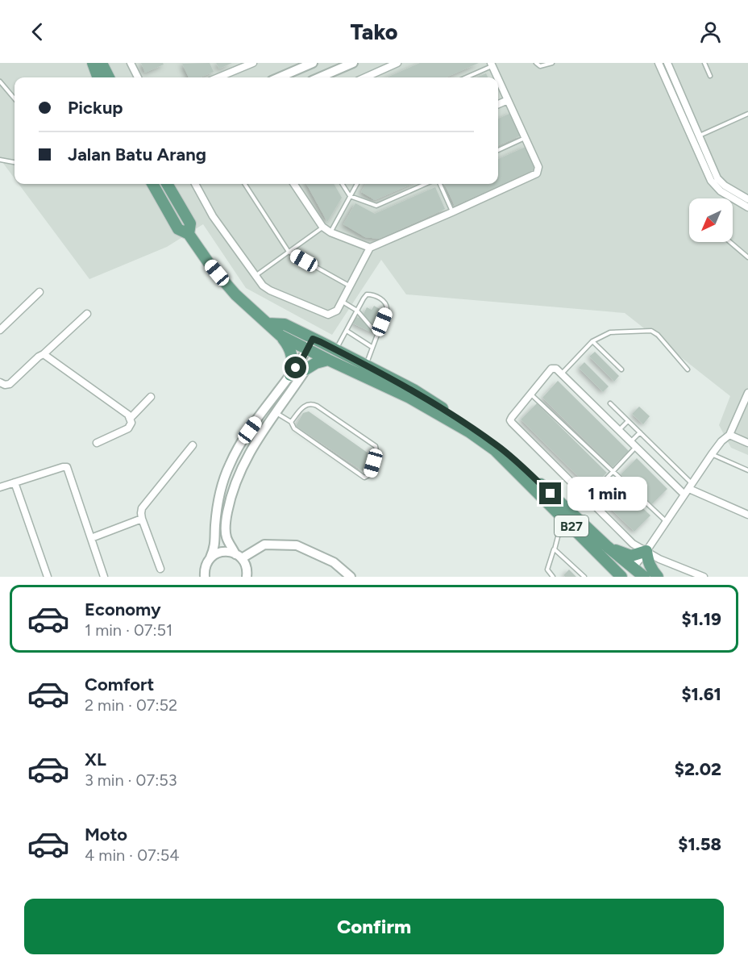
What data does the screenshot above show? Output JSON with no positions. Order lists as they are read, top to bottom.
{
  "streets": {
    "main road": ["B27"]
  },
  "north": "bottom left",
  "page": {
    "header": "Tako",
    "banner": ["Pickup", "Jalan Batu Arang"],
    "bubble": "1 min",
    "list": [
      {
        "name": "Economy",
        "note": "1 min · 07:51",
        "value": "$1.19"
      },
      {
        "name": "Comfort",
        "note": "2 min · 07:52",
        "value": "$1.61"
      },
      {
        "name": "XL",
        "note": "3 min · 07:53",
        "value": "$2.02"
      },
      {
        "name": "Moto",
        "note": "4 min · 07:54",
        "value": "$1.58"
      }
    ],
    "buttons": "Confirm"
  }
}
